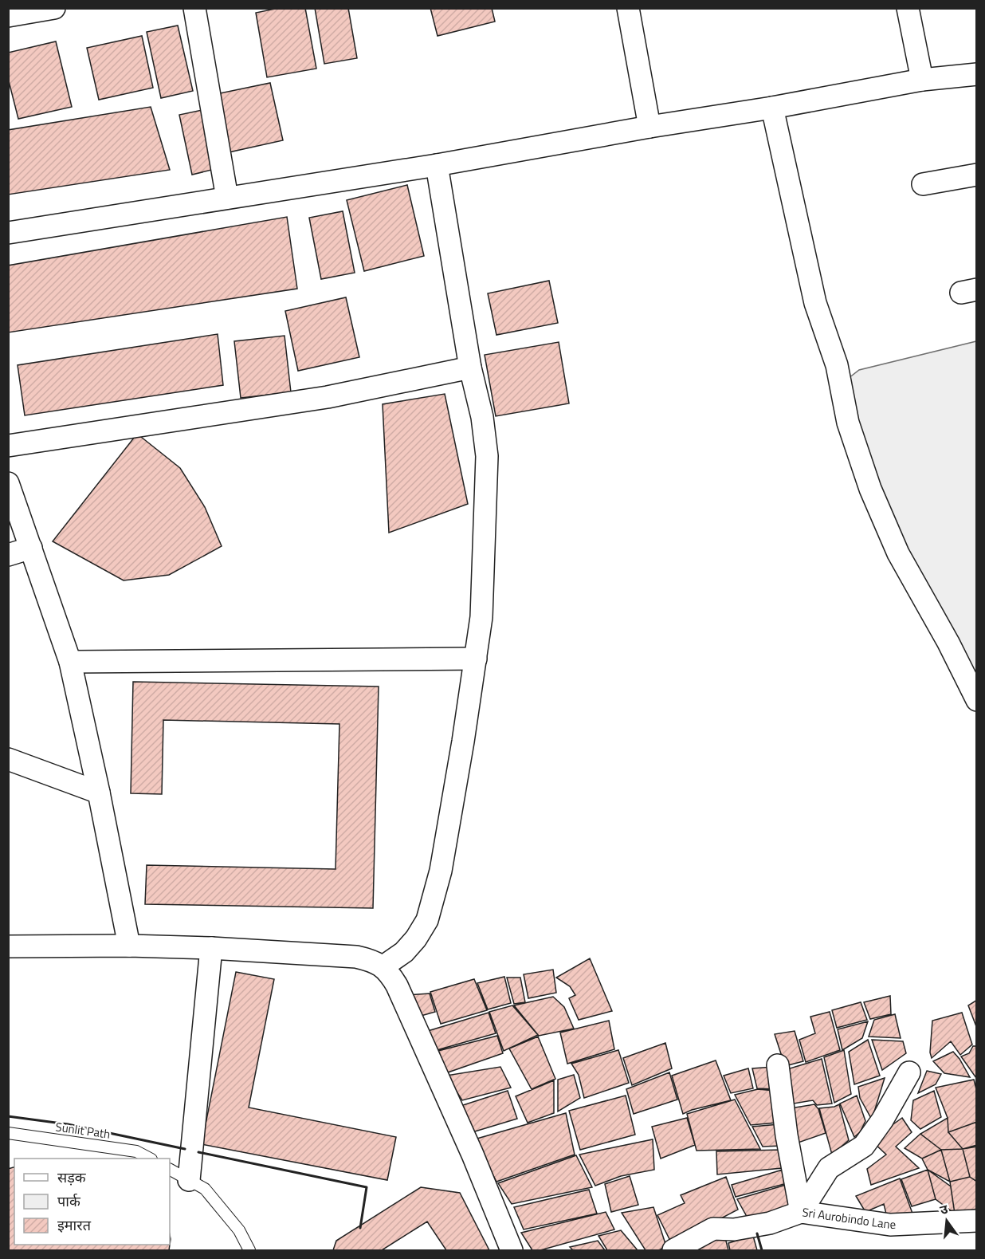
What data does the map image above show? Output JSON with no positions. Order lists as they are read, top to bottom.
{
  "streets": {
    "street": ["Sri Aurobindo Lane"],
    "lane": ["Sunlit Path"]
  },
  "legend": ["सड़क", "पार्क", "इमारत"],
  "north": "top"
}
